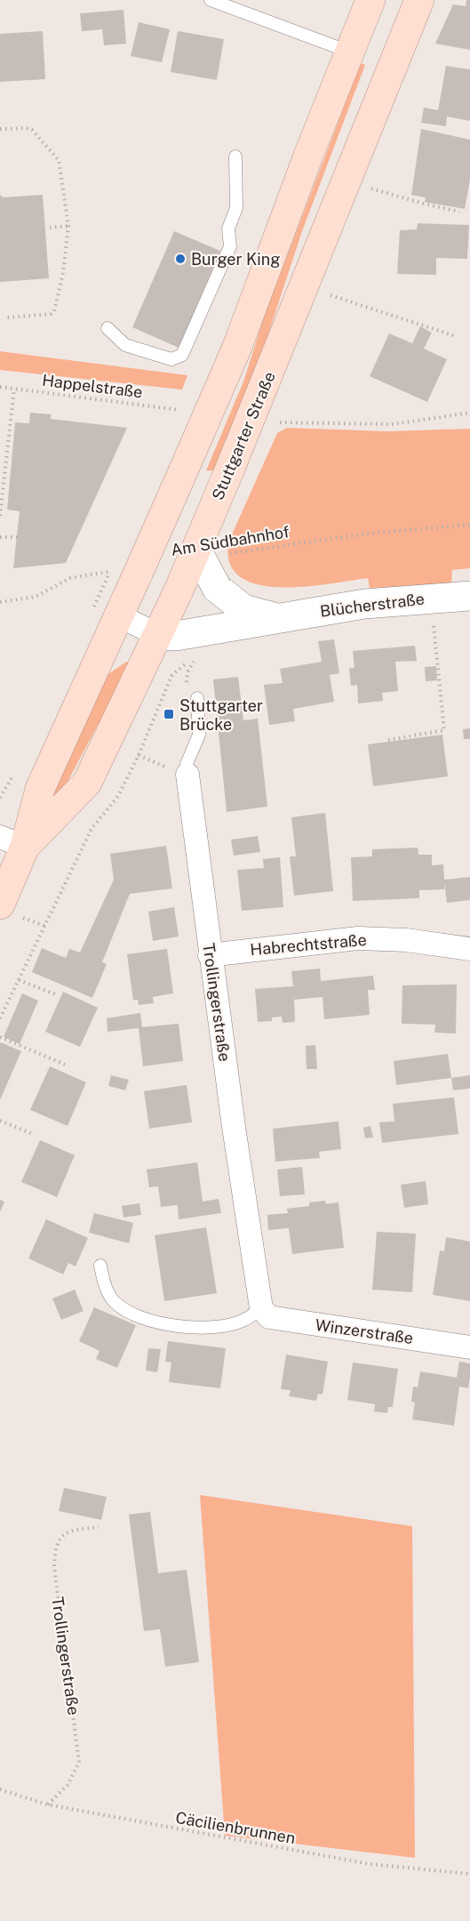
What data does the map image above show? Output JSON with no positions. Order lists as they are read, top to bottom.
{
  "streets": {
    "main road": ["Stuttgarter Straße"],
    "street": [
      "Blücherstraße",
      "Habrechtstraße",
      "Trollingerstraße",
      "Winzerstraße"
    ],
    "path": ["Happelstraße", "Am Südbahnhof", "Cäcilienbrunnen"]
  },
  "crossings": [
    ["Happelstraße", "Stuttgarter Straße"],
    ["Stuttgarter Straße", "Am Südbahnhof"],
    ["Stuttgarter Straße", "Blücherstraße"],
    ["Am Südbahnhof", "Blücherstraße"],
    ["Habrechtstraße", "Trollingerstraße"],
    ["Trollingerstraße", "Winzerstraße"],
    ["Trollingerstraße", "Cäcilienbrunnen"]
  ],
  "places": {
    "other": ["Burger King"],
    "transit": ["Stuttgarter Brücke"]
  }
}
